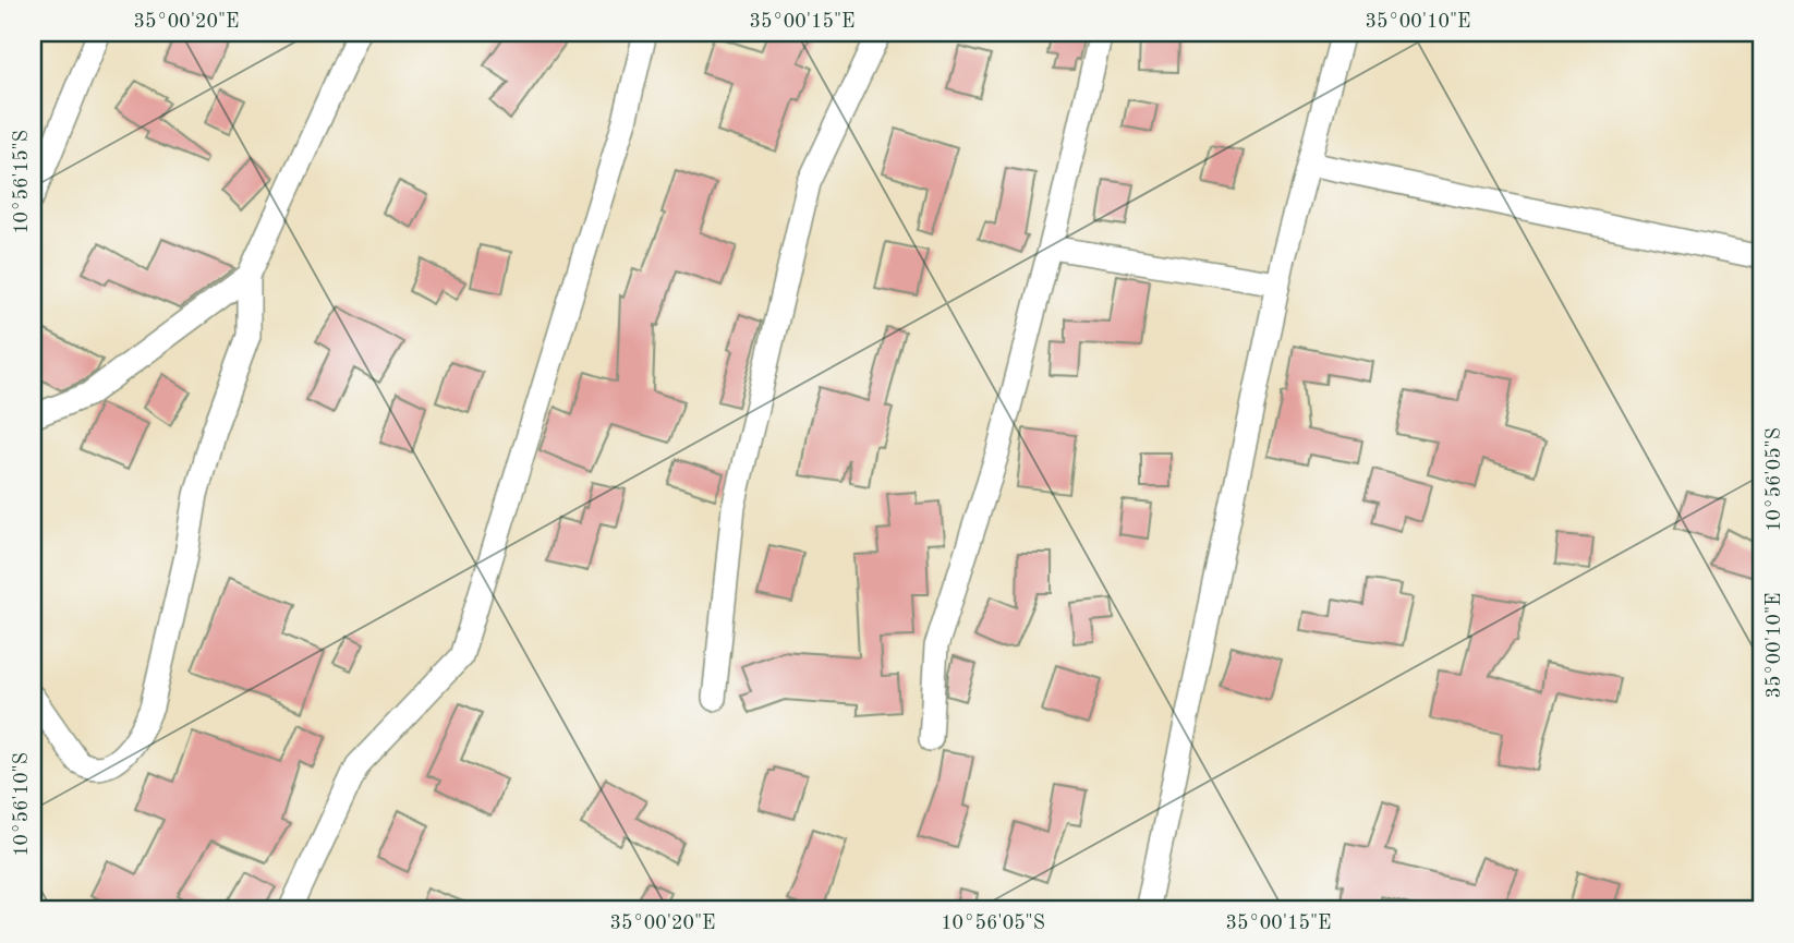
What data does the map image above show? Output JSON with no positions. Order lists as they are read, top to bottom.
{
  "coordinates": [
    "35°00'20\"E",
    "35°00'15\"E",
    "35°00'10\"E",
    "10°56'15\"S",
    "10°56'05\"S",
    "10°56'10\"S"
  ]
}
